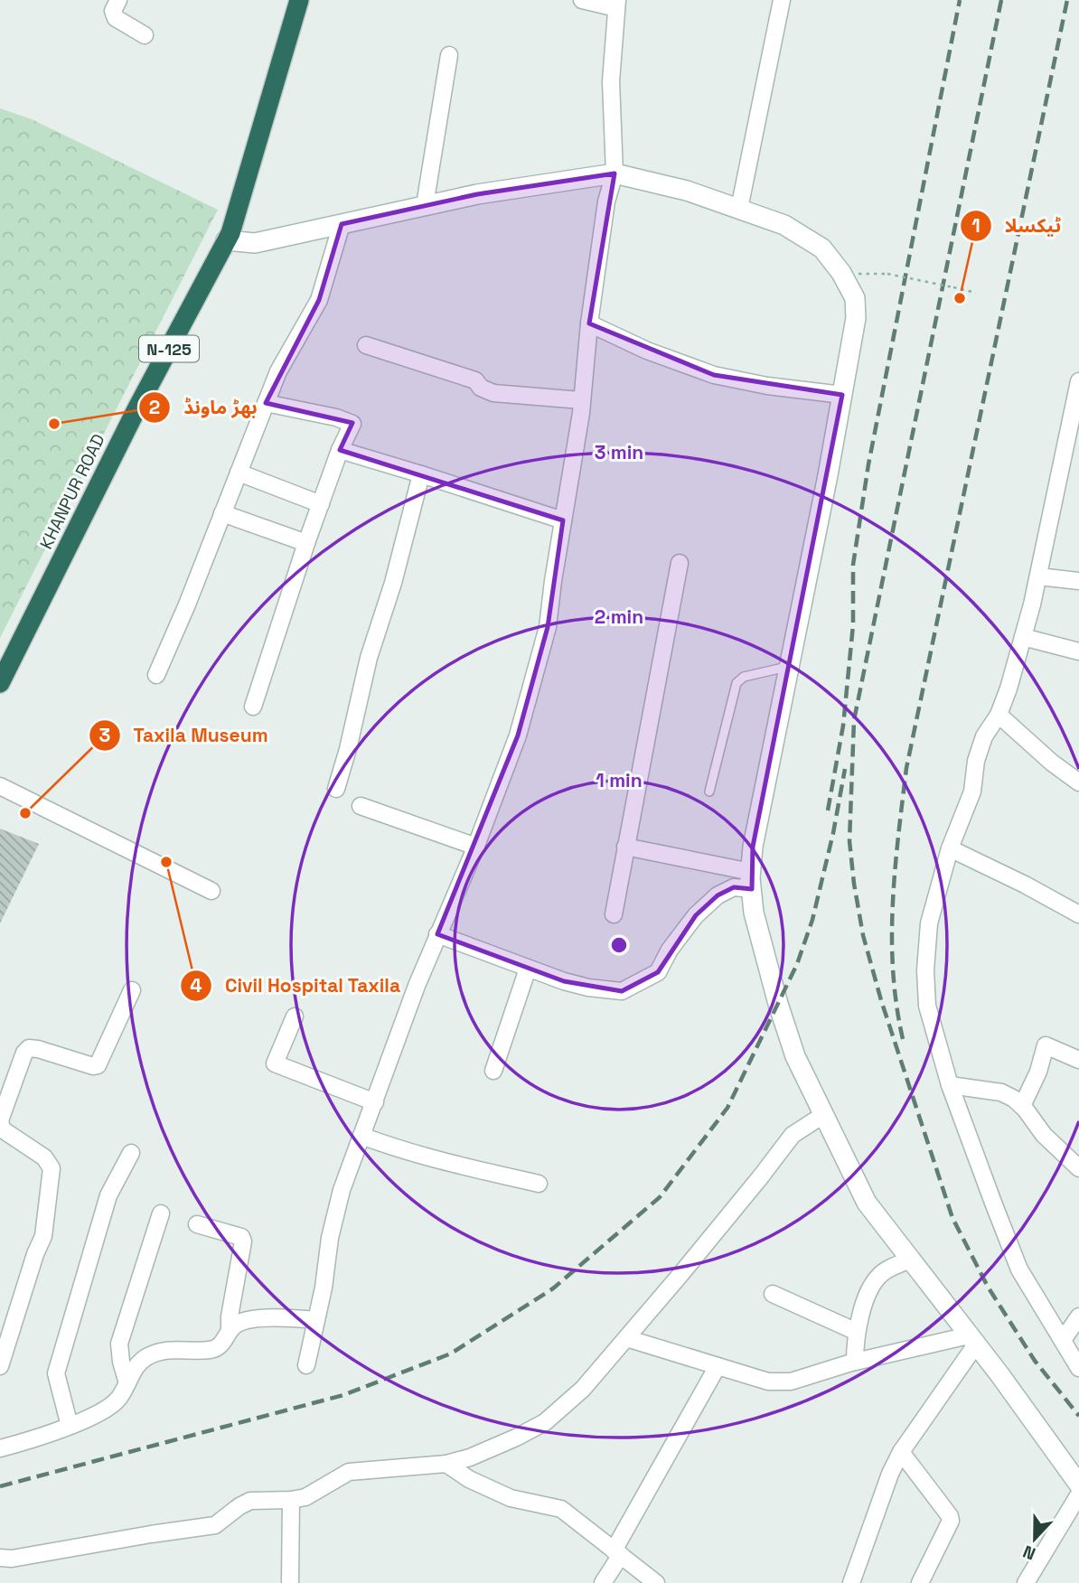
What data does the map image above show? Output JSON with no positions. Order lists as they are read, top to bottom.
{
  "streets": {
    "highway": ["N-125", "KHANPUR ROAD"]
  },
  "places": [
    "ٹیکسلا",
    "بھڑ ماونڈ",
    "Taxila Museum",
    "Civil Hospital Taxila"
  ],
  "north": "bottom",
  "rings": ["3 min", "2 min", "1 min"]
}
